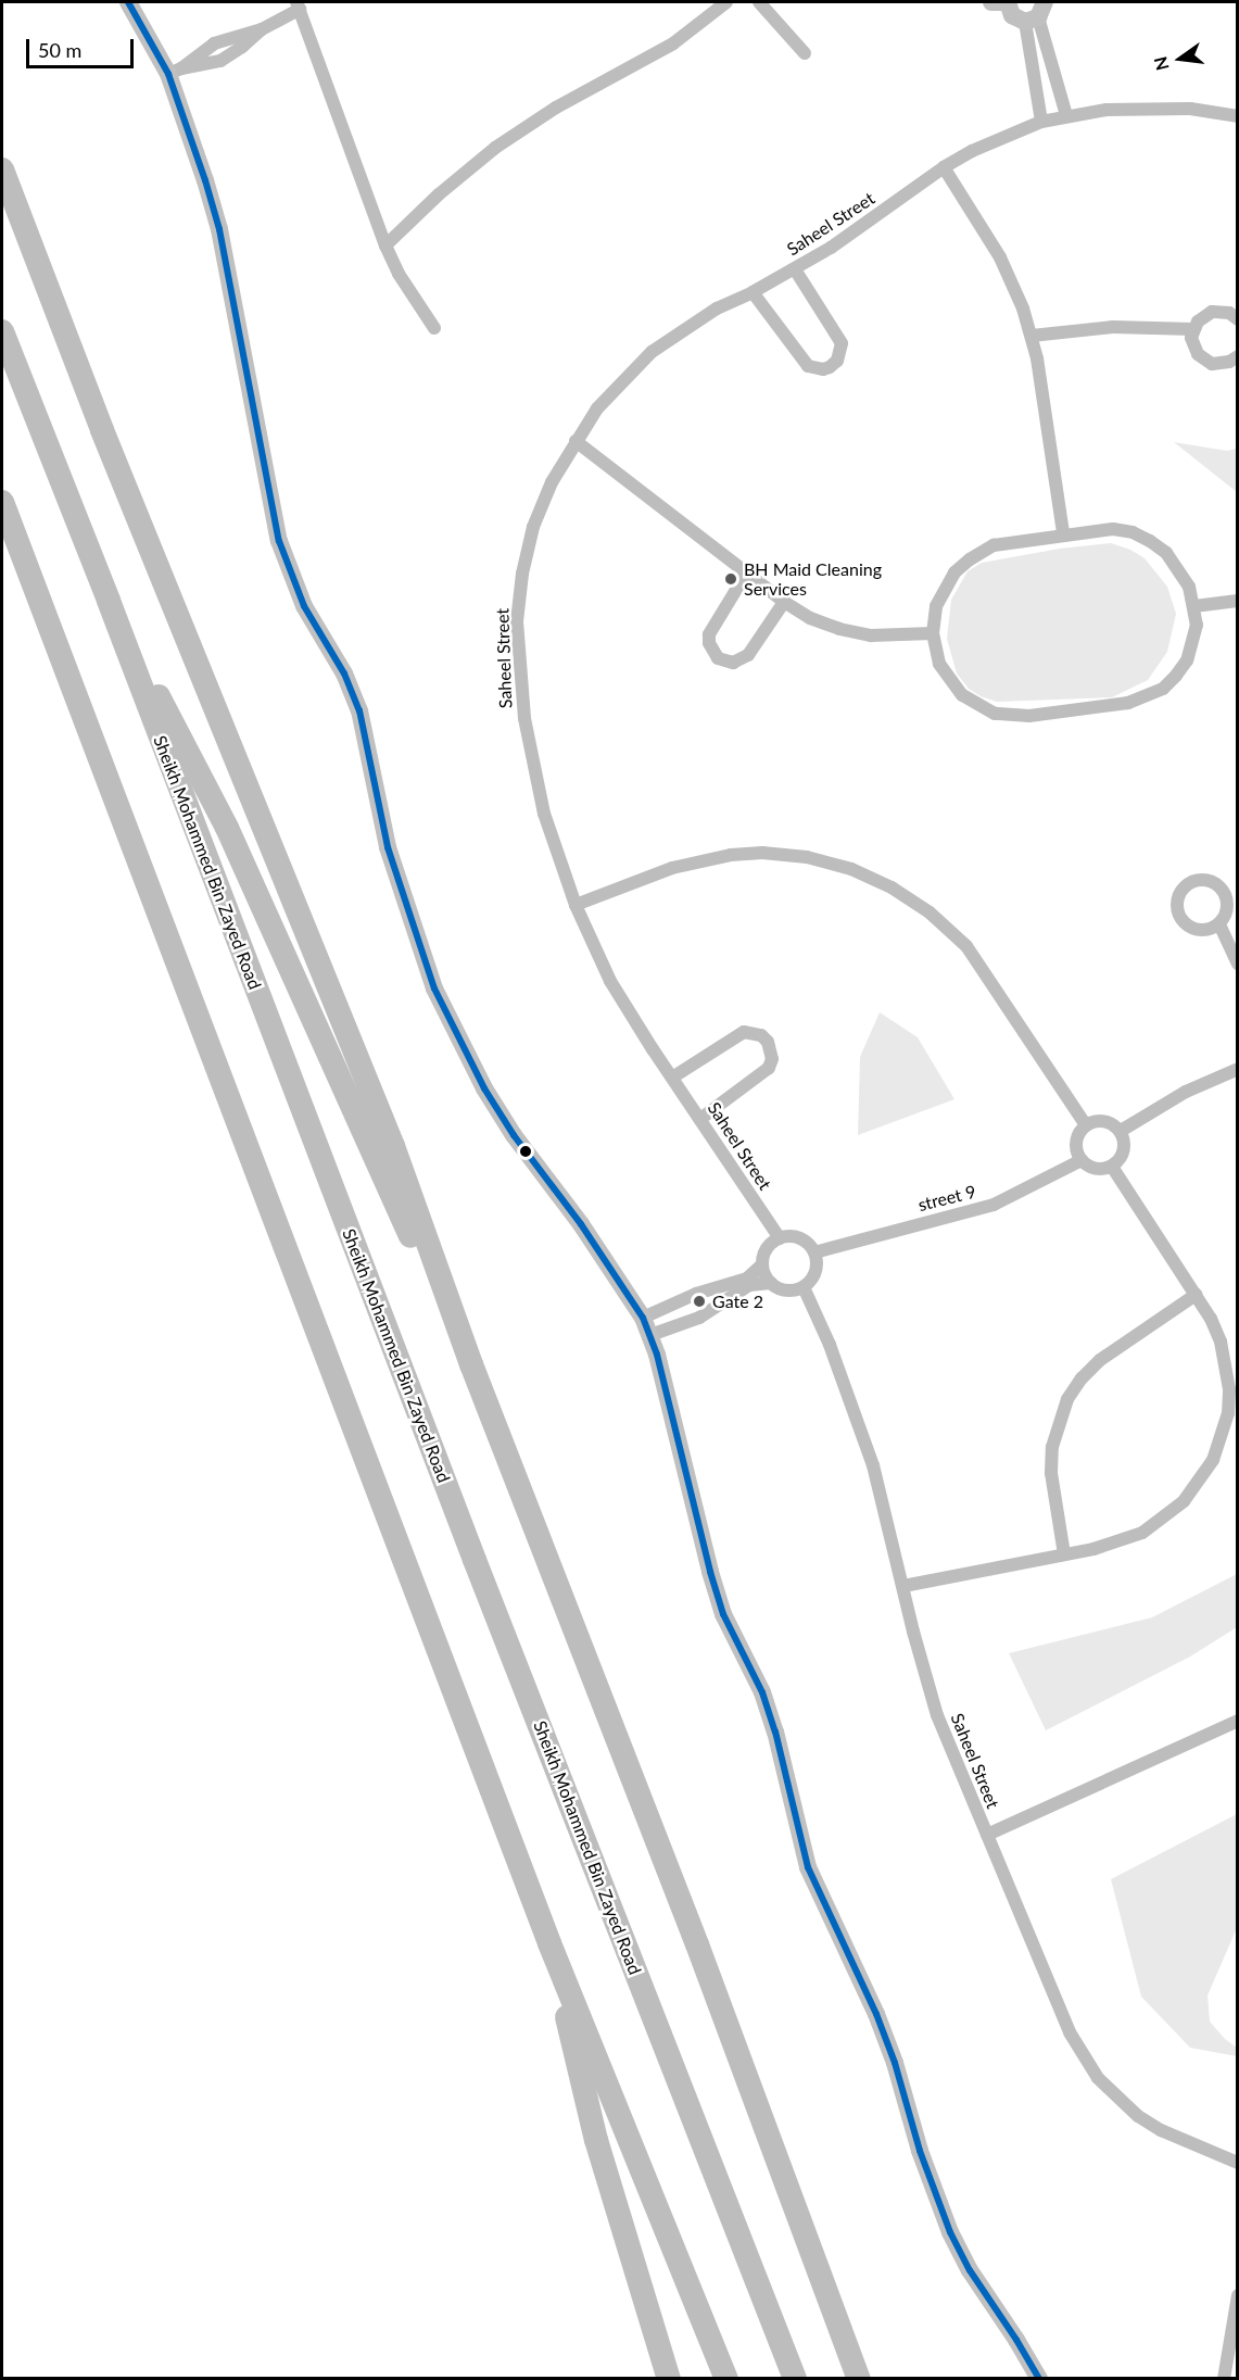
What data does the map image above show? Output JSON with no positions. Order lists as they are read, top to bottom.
{
  "streets": {
    "highway": ["Sheikh Mohammed Bin Zayed Road"],
    "street": ["Saheel Street", "street 9"]
  },
  "crossings": [
    ["Saheel Street", "street 9"]
  ],
  "places": ["BH Maid Cleaning Services", "Gate 2"],
  "scale_bar": "50 m",
  "north": "left"
}
